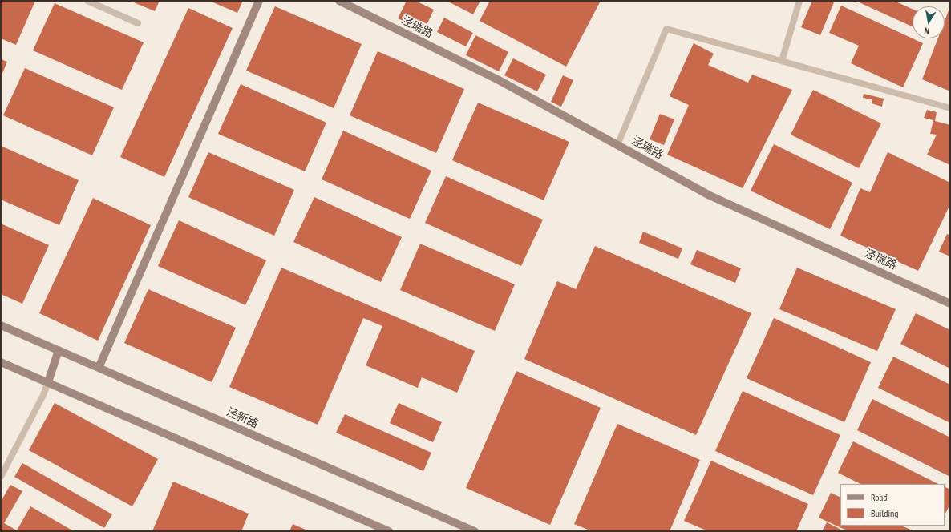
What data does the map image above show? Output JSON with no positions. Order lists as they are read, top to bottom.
{
  "streets": {
    "street": ["泾瑞路", "泾新路"]
  },
  "legend": ["Road", "Building"],
  "north": "bottom"
}
